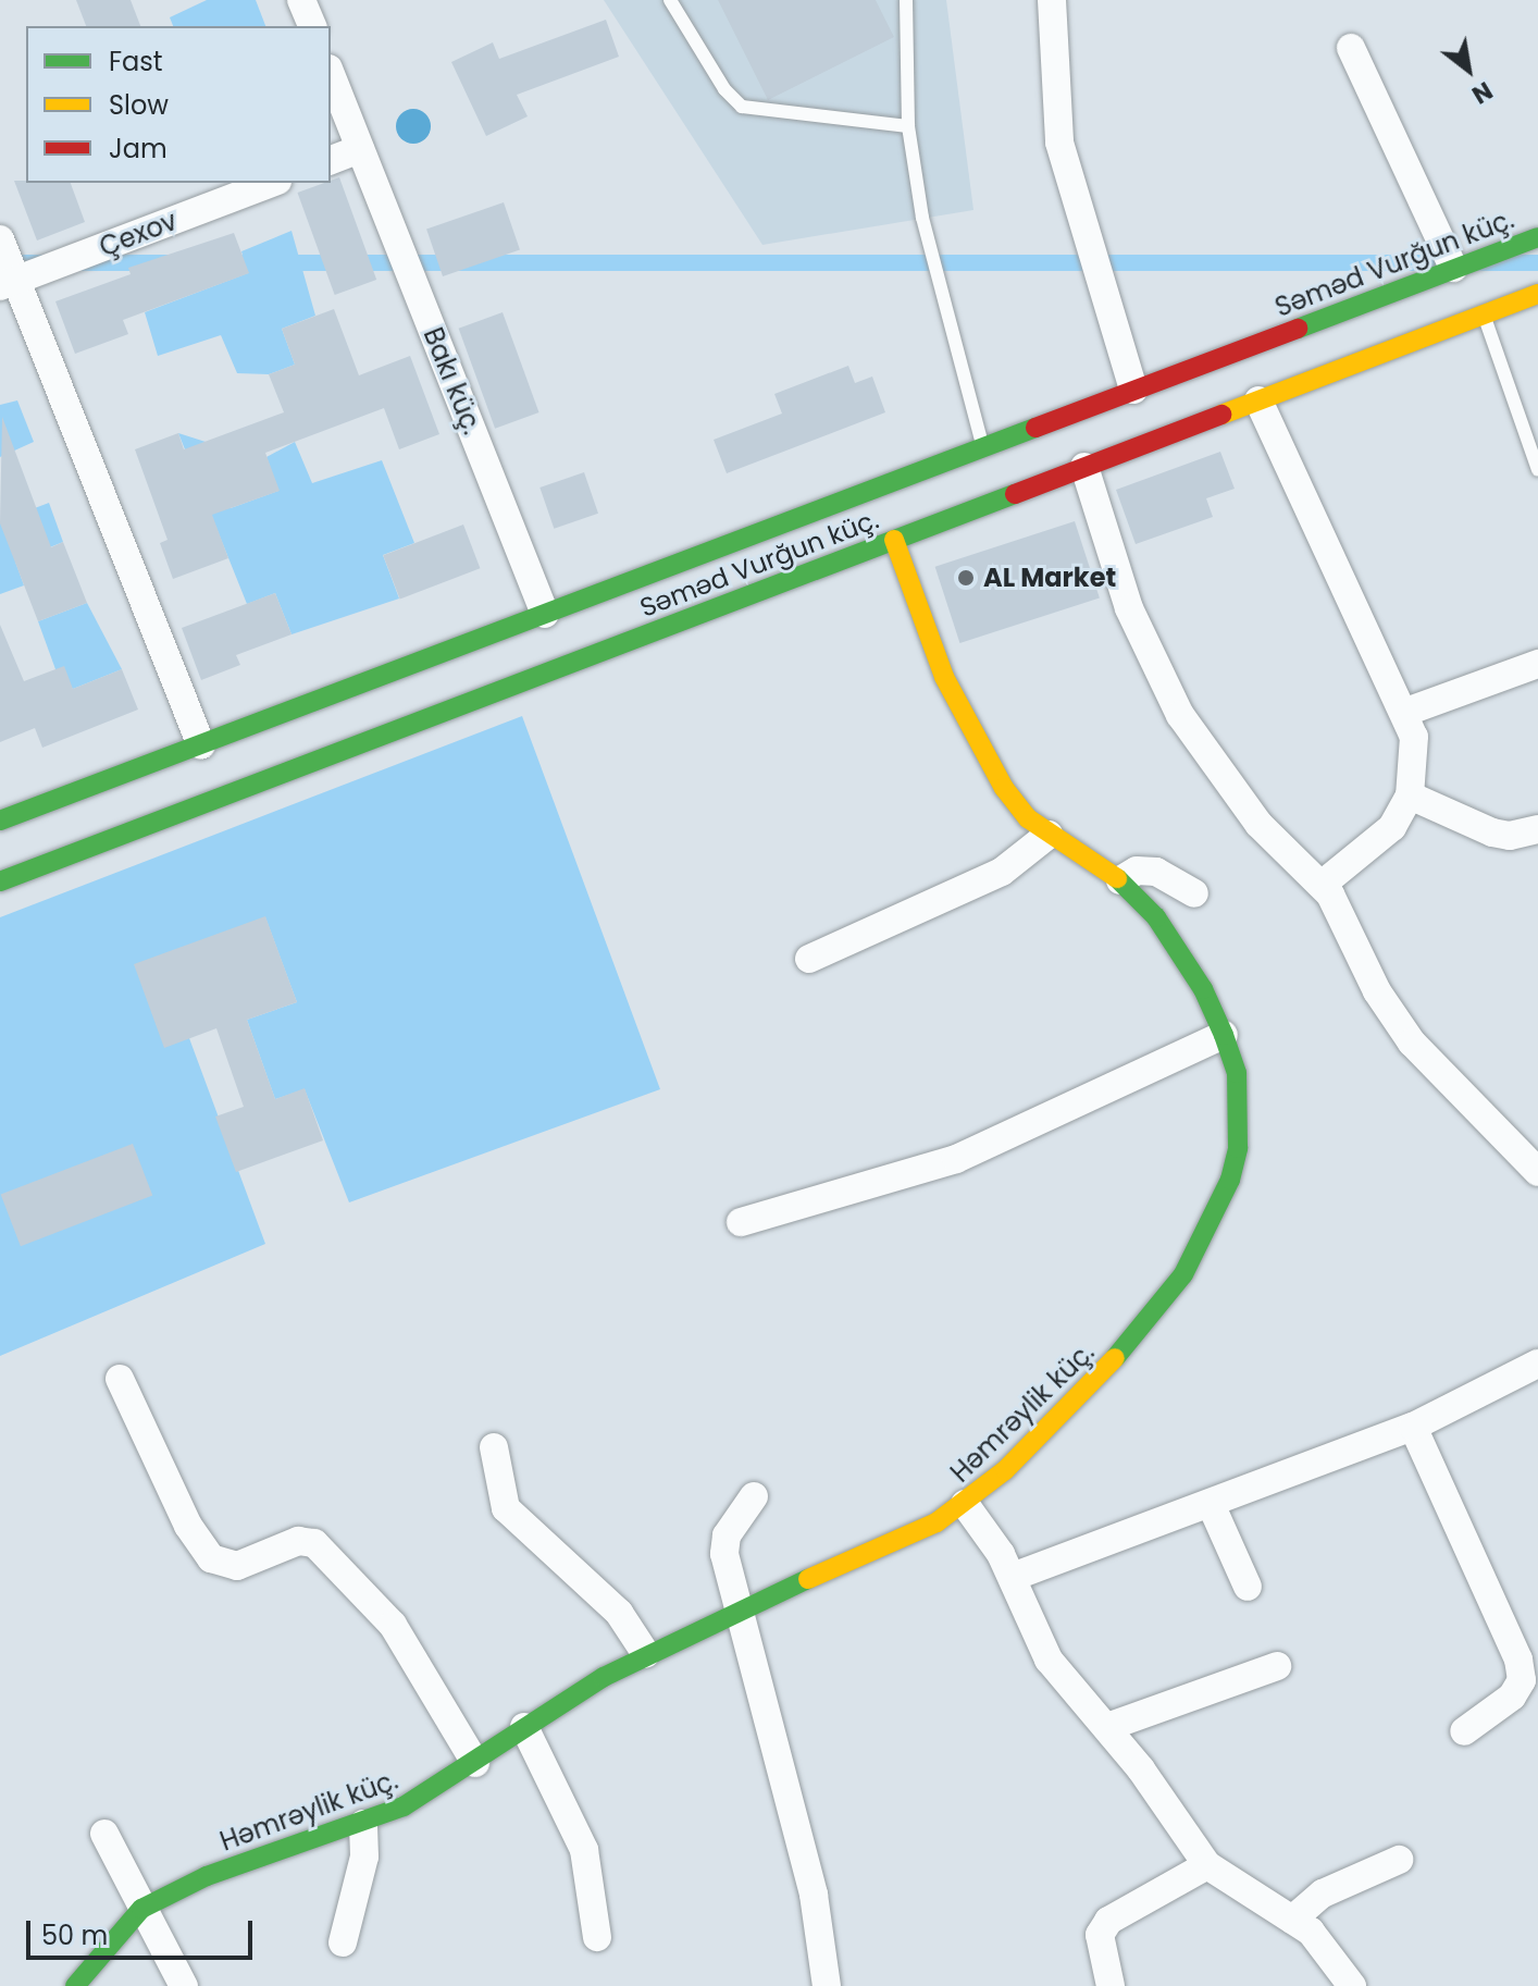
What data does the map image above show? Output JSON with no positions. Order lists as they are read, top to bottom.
{
  "streets": {
    "main road": ["Səməd Vurğun küç.", "Həmrəylik küç."],
    "street": ["Çexov", "Bakı küç."]
  },
  "crossings": [
    ["Səməd Vurğun küç.", "Bakı küç."],
    ["Səməd Vurğun küç.", "Həmrəylik küç."]
  ],
  "places": ["AL Market"],
  "legend": ["Fast", "Slow", "Jam"],
  "scale_bar": "50 m",
  "north": "bottom right"
}
